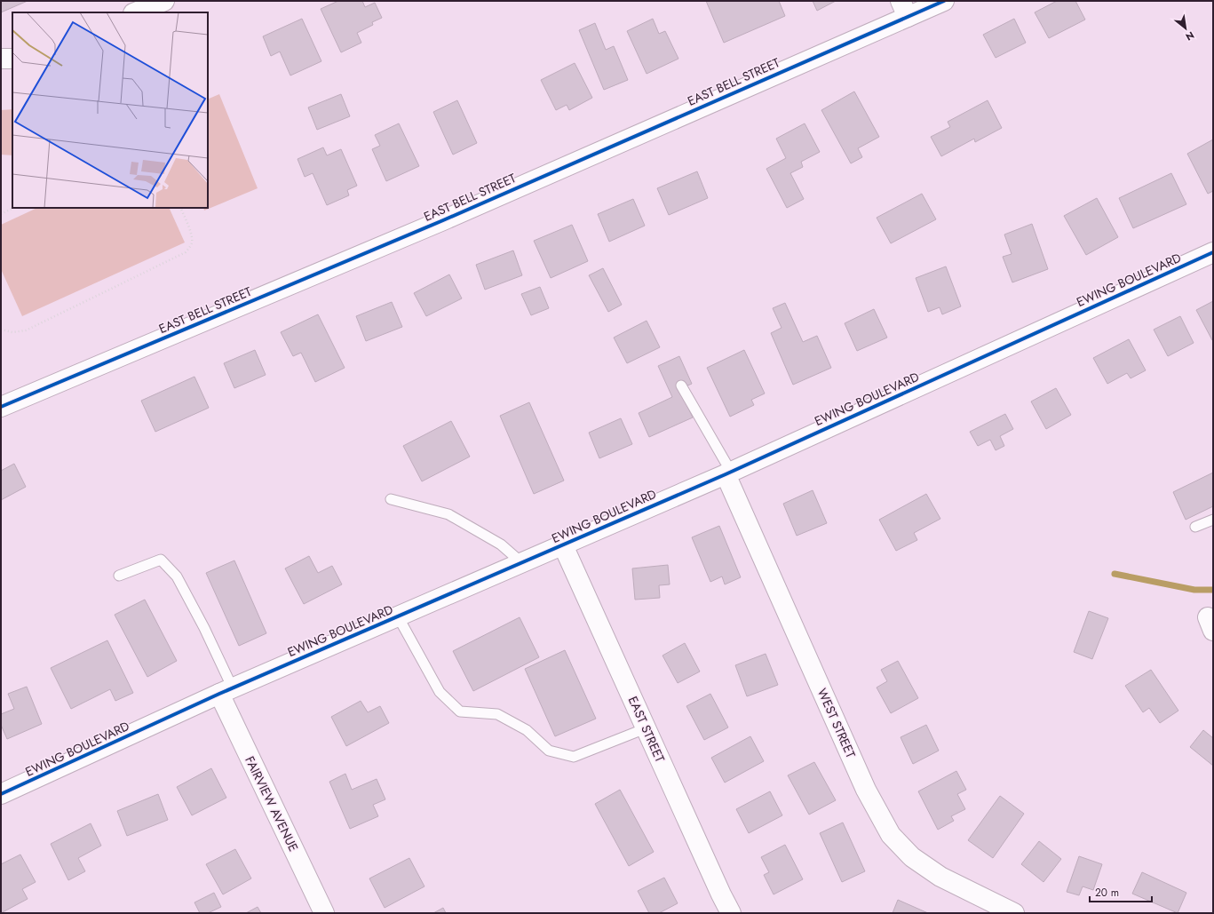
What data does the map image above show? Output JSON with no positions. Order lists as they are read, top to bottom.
{
  "streets": {
    "street": [
      "EAST BELL STREET",
      "EWING BOULEVARD",
      "WEST STREET",
      "EAST STREET",
      "FAIRVIEW AVENUE"
    ]
  },
  "crossings": [
    ["EWING BOULEVARD", "WEST STREET"],
    ["EWING BOULEVARD", "EAST STREET"],
    ["EWING BOULEVARD", "FAIRVIEW AVENUE"]
  ],
  "scale_bar": "20 m",
  "north": "bottom right"
}
